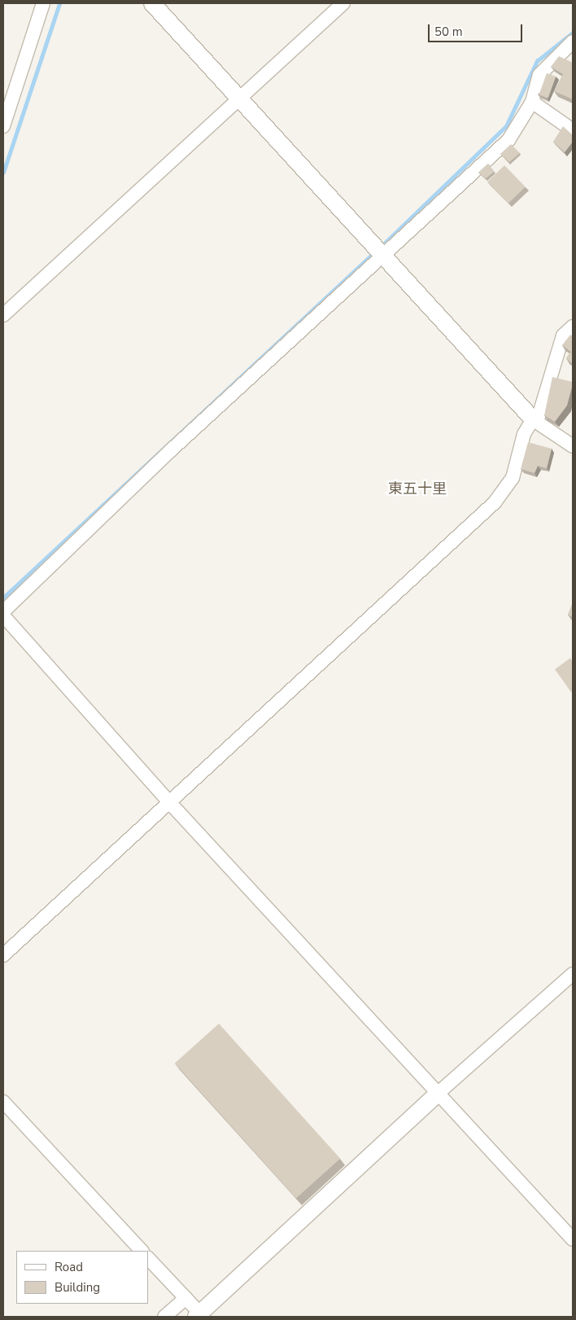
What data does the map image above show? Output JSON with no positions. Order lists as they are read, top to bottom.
{
  "districts": ["東五十里"],
  "legend": ["Road", "Building"],
  "scale_bar": "50 m"
}
